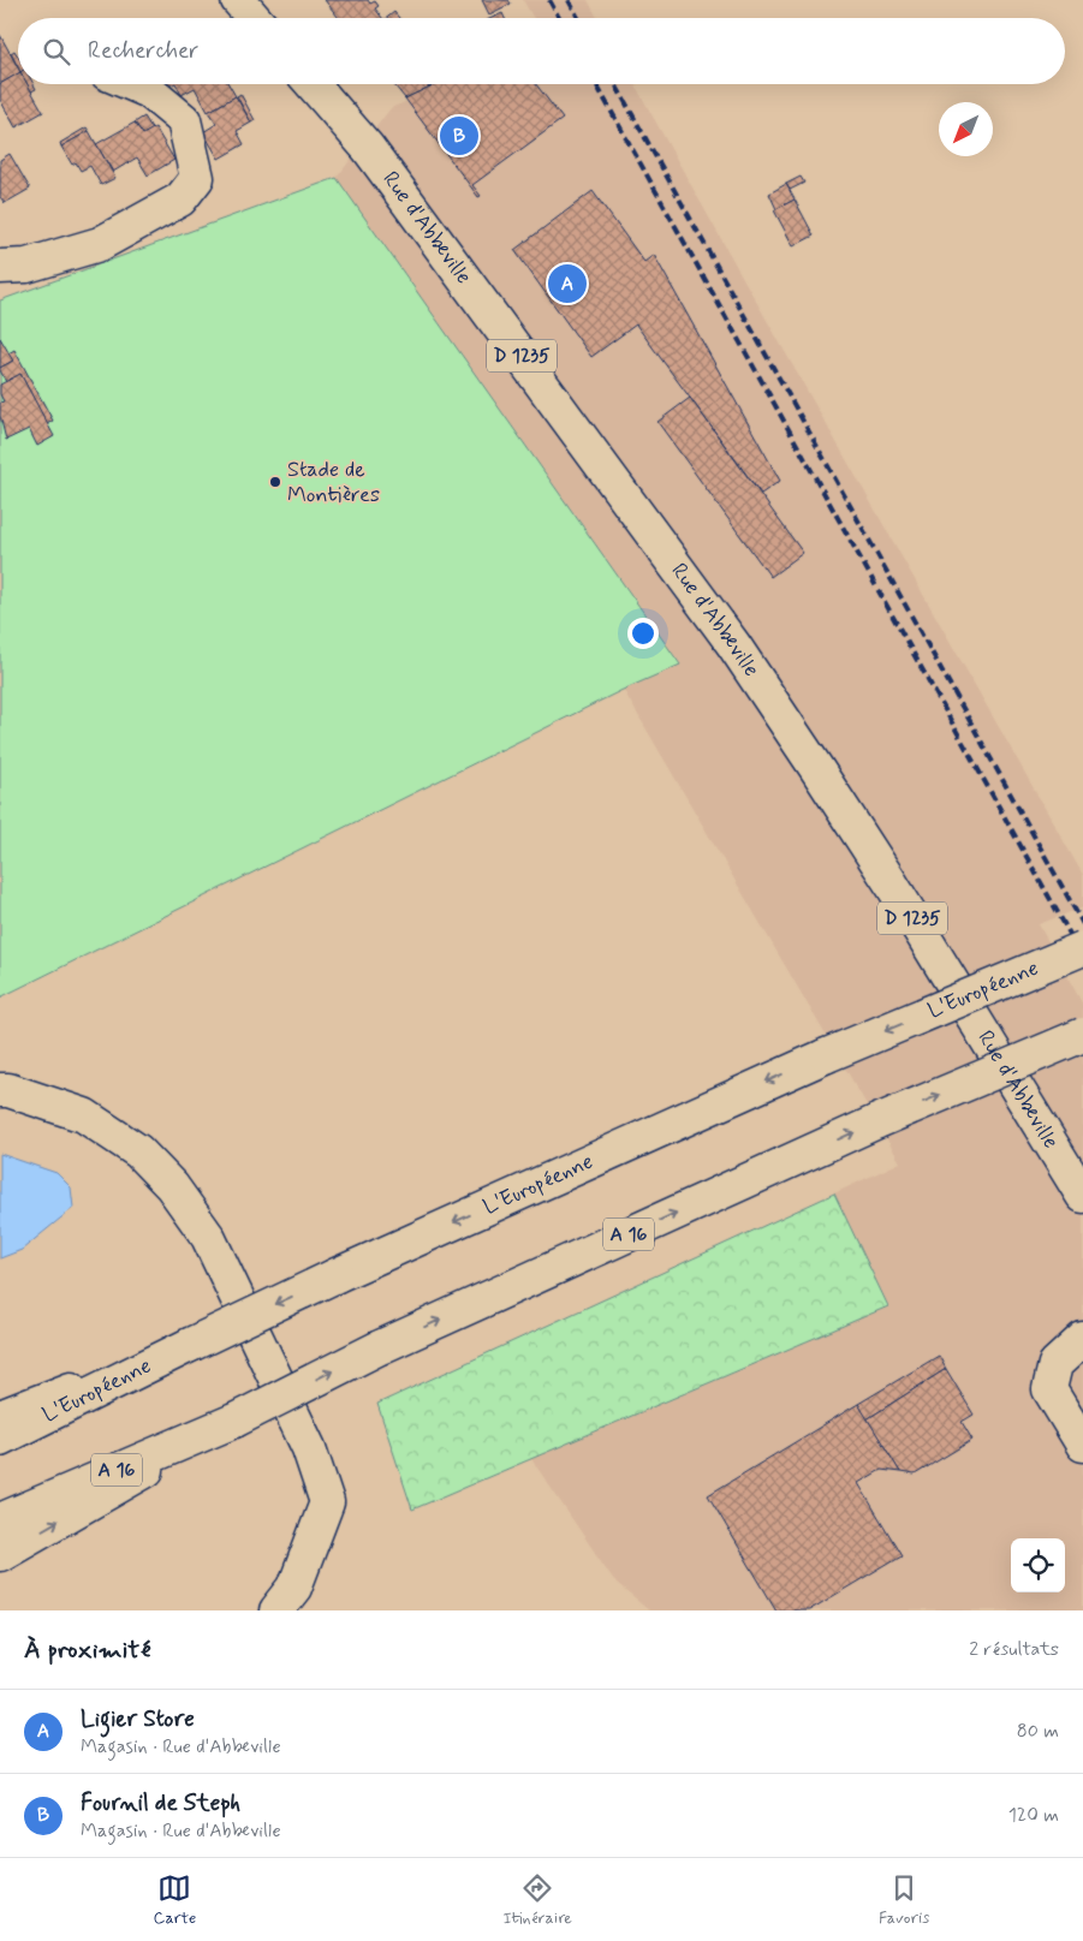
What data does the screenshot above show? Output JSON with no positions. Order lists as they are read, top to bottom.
{
  "streets": {
    "main road": [
      "Rue d'Abbeville",
      "D 1235",
      "L'Européenne",
      "A 16"
    ]
  },
  "places": ["Stade de Montières"],
  "north": "bottom left",
  "page": {
    "search": "Rechercher",
    "pins": ["B", "A"],
    "heading": ["À proximité", "2 résultats"],
    "list": [
      {
        "mark": "A",
        "name": "Ligier Store",
        "note": "Magasin · Rue d'Abbeville",
        "value": "80 m"
      },
      {
        "mark": "B",
        "name": "Fournil de Steph",
        "note": "Magasin · Rue d'Abbeville",
        "value": "120 m"
      }
    ],
    "nav": ["Carte", "Itinéraire", "Favoris"]
  }
}
